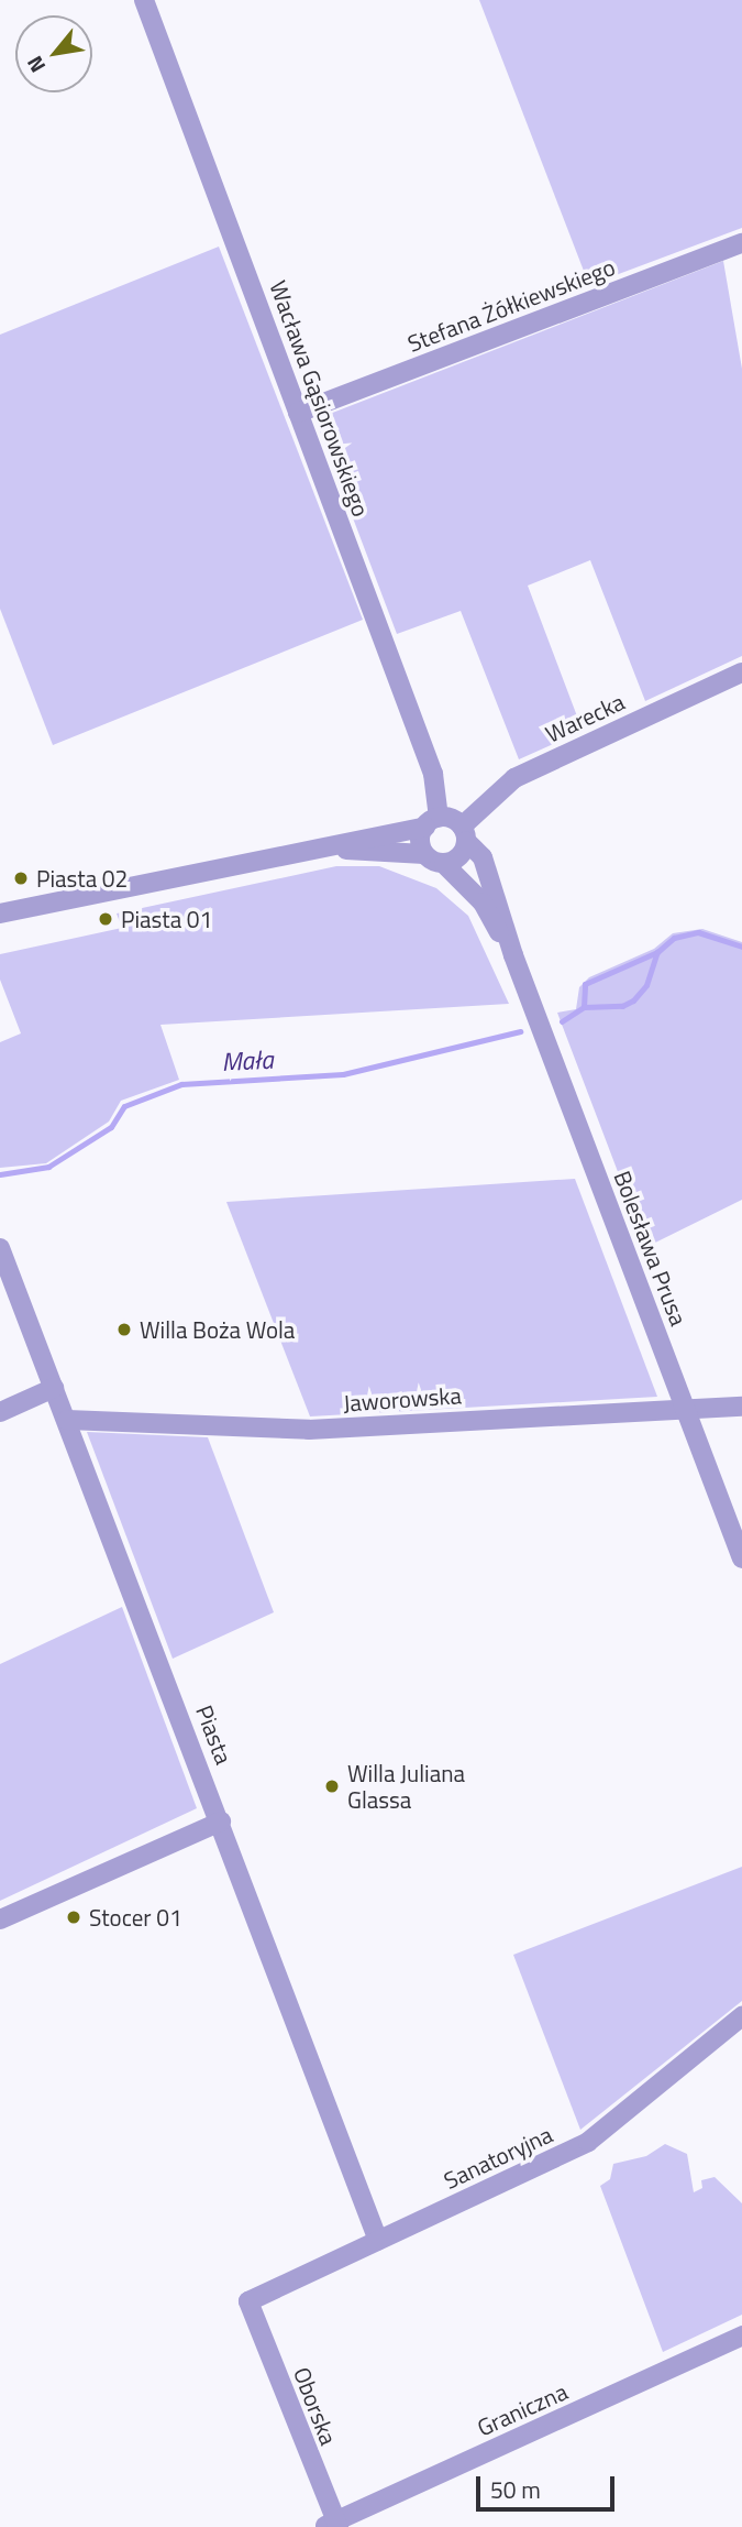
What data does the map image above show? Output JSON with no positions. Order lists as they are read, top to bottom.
{
  "streets": {
    "street": [
      "Stefana Żółkiewskiego",
      "Wacława Gąsiorowskiego",
      "Warecka",
      "Bolesława Prusa",
      "Jaworowska",
      "Piasta",
      "Sanatoryjna",
      "Oborska",
      "Graniczna"
    ]
  },
  "crossings": [
    ["Stefana Żółkiewskiego", "Wacława Gąsiorowskiego"],
    ["Wacława Gąsiorowskiego", "Warecka"],
    ["Wacława Gąsiorowskiego", "Bolesława Prusa"],
    ["Warecka", "Bolesława Prusa"],
    ["Bolesława Prusa", "Jaworowska"],
    ["Jaworowska", "Piasta"],
    ["Piasta", "Sanatoryjna"],
    ["Sanatoryjna", "Oborska"],
    ["Oborska", "Graniczna"]
  ],
  "water": ["Mała"],
  "places": [
    "Piasta 02",
    "Piasta 01",
    "Willa Boża Wola",
    "Willa Juliana Glassa",
    "Stocer 01"
  ],
  "scale_bar": "50 m",
  "north": "bottom left"
}
